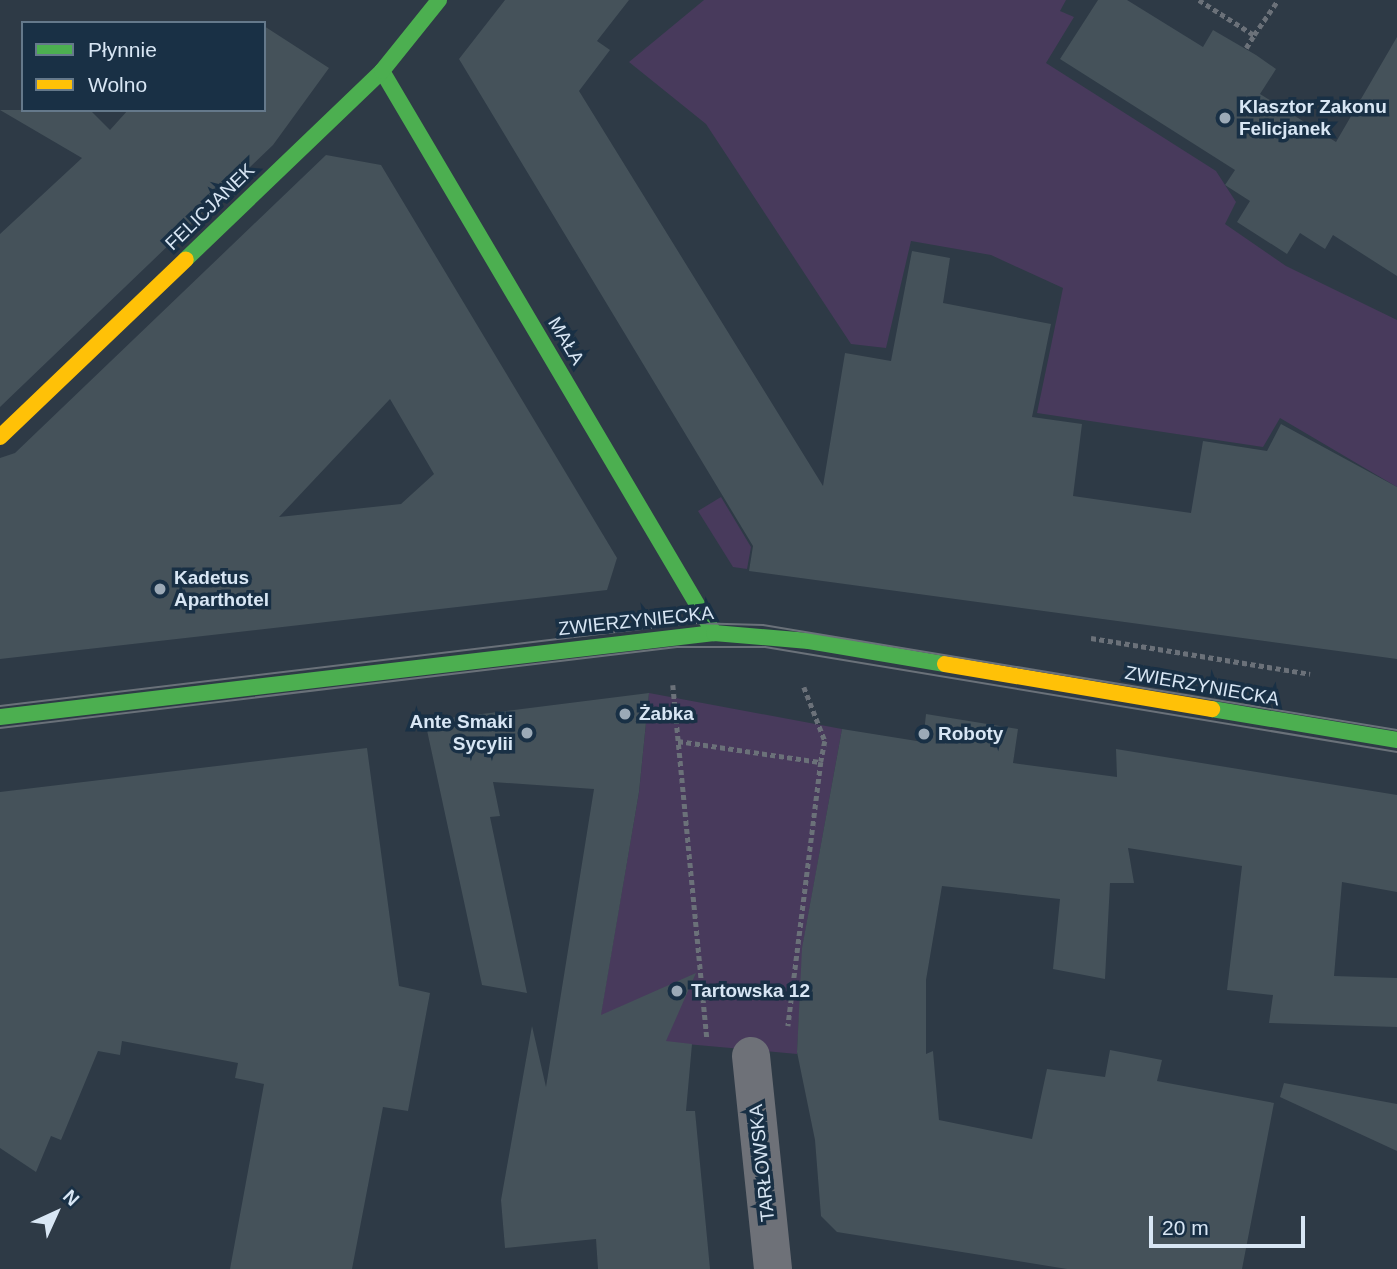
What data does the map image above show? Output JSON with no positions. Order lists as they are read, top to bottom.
{
  "streets": {
    "street": [
      "FELICJANEK",
      "MAŁA",
      "ZWIERZYNIECKA",
      "TARŁOWSKA"
    ]
  },
  "crossings": [
    ["FELICJANEK", "MAŁA"],
    ["MAŁA", "ZWIERZYNIECKA"]
  ],
  "places": [
    "Klasztor Zakonu Felicjanek",
    "Kadetus Aparthotel",
    "Żabka",
    "Ante Smaki Sycylii",
    "Roboty",
    "Tartowska 12"
  ],
  "legend": ["Płynnie", "Wolno"],
  "scale_bar": "20 m",
  "north": "top right"
}
